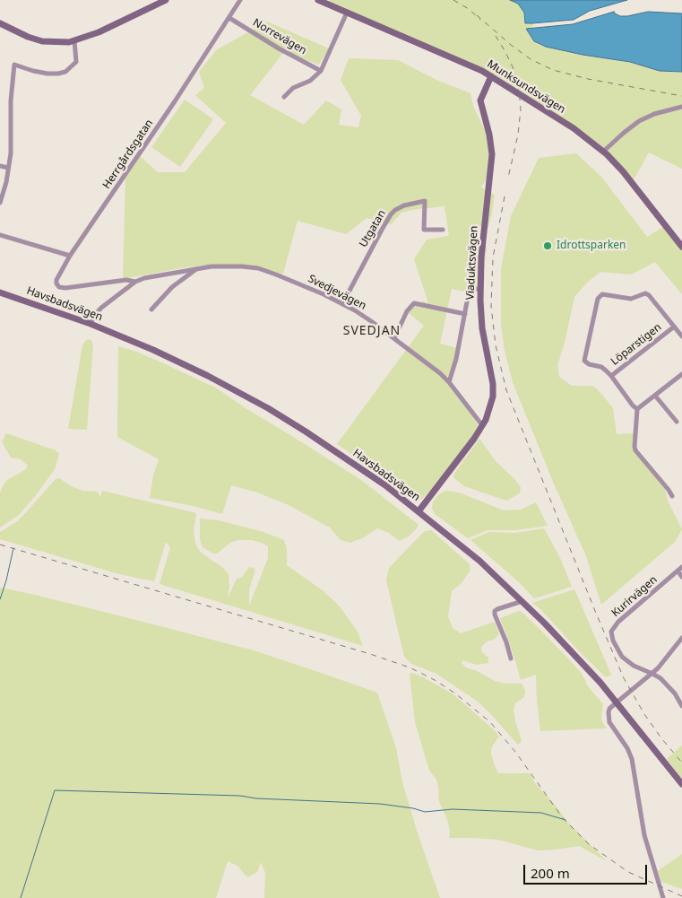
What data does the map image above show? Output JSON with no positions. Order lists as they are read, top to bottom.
{
  "streets": {
    "street": [
      "Norrevägen",
      "Munksundsvägen",
      "Herrgårdsgatan",
      "Utgatan",
      "Viaduktsvägen",
      "Svedjevägen",
      "Havsbadsvägen",
      "Löparstigen",
      "Kurirvägen"
    ]
  },
  "crossings": [
    ["Norrevägen", "Herrgårdsgatan"],
    ["Munksundsvägen", "Viaduktsvägen"],
    ["Herrgårdsgatan", "Svedjevägen"],
    ["Utgatan", "Svedjevägen"],
    ["Viaduktsvägen", "Svedjevägen"],
    ["Viaduktsvägen", "Havsbadsvägen"],
    ["Svedjevägen", "Havsbadsvägen"]
  ],
  "districts": ["SVEDJAN"],
  "places": ["Idrottsparken"],
  "scale_bar": "200 m"
}
